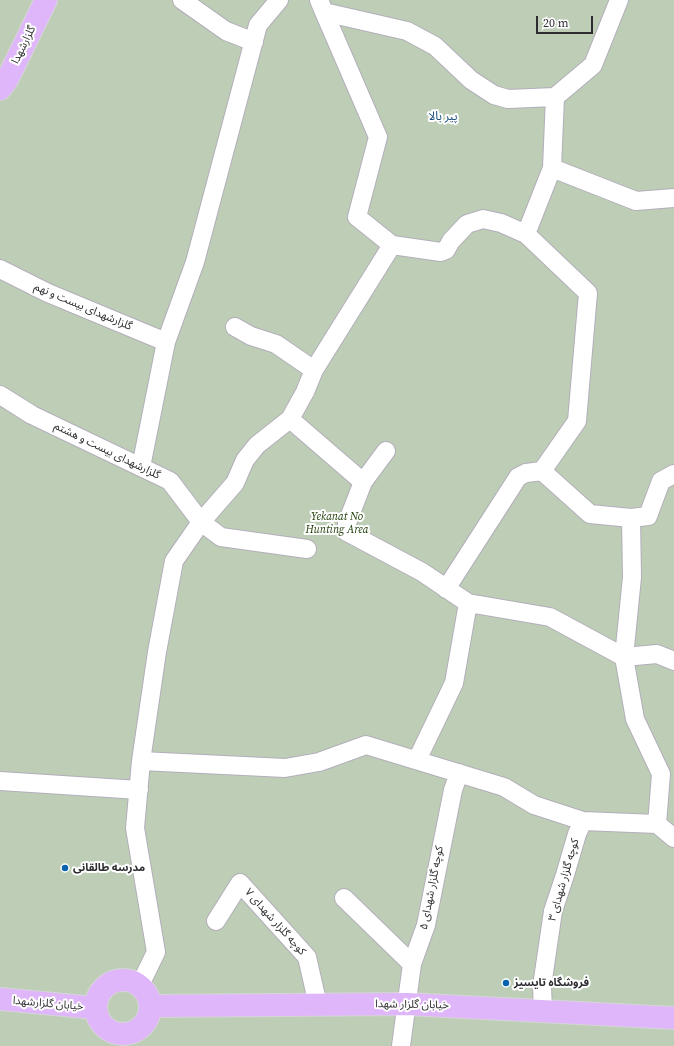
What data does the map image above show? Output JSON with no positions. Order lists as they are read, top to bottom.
{
  "streets": {
    "main road": ["گلزارشهدا", "خیابان گلزارشهدا", "خیابان گلزار شهدا"],
    "street": [
      "گلزارشهدای بیست و نهم",
      "گلزارشهدای بیست و هشتم",
      "کوچه گلزار شهدای ۳",
      "کوچه گلزار شهدای ۵",
      "کوچه گلزار شهدای ۷"
    ]
  },
  "crossings": [
    ["کوچه گلزار شهدای ۳", "خیابان گلزار شهدا"],
    ["کوچه گلزار شهدای ۵", "خیابان گلزار شهدا"],
    ["کوچه گلزار شهدای ۷", "خیابان گلزار شهدا"],
    ["خیابان گلزارشهدا", "خیابان گلزار شهدا"]
  ],
  "districts": ["پیر بالا"],
  "parks": ["Yekanat No Hunting Area"],
  "places": ["مدرسه طالقانی", "فروشگاه تایسیز"],
  "scale_bar": "20 m"
}
